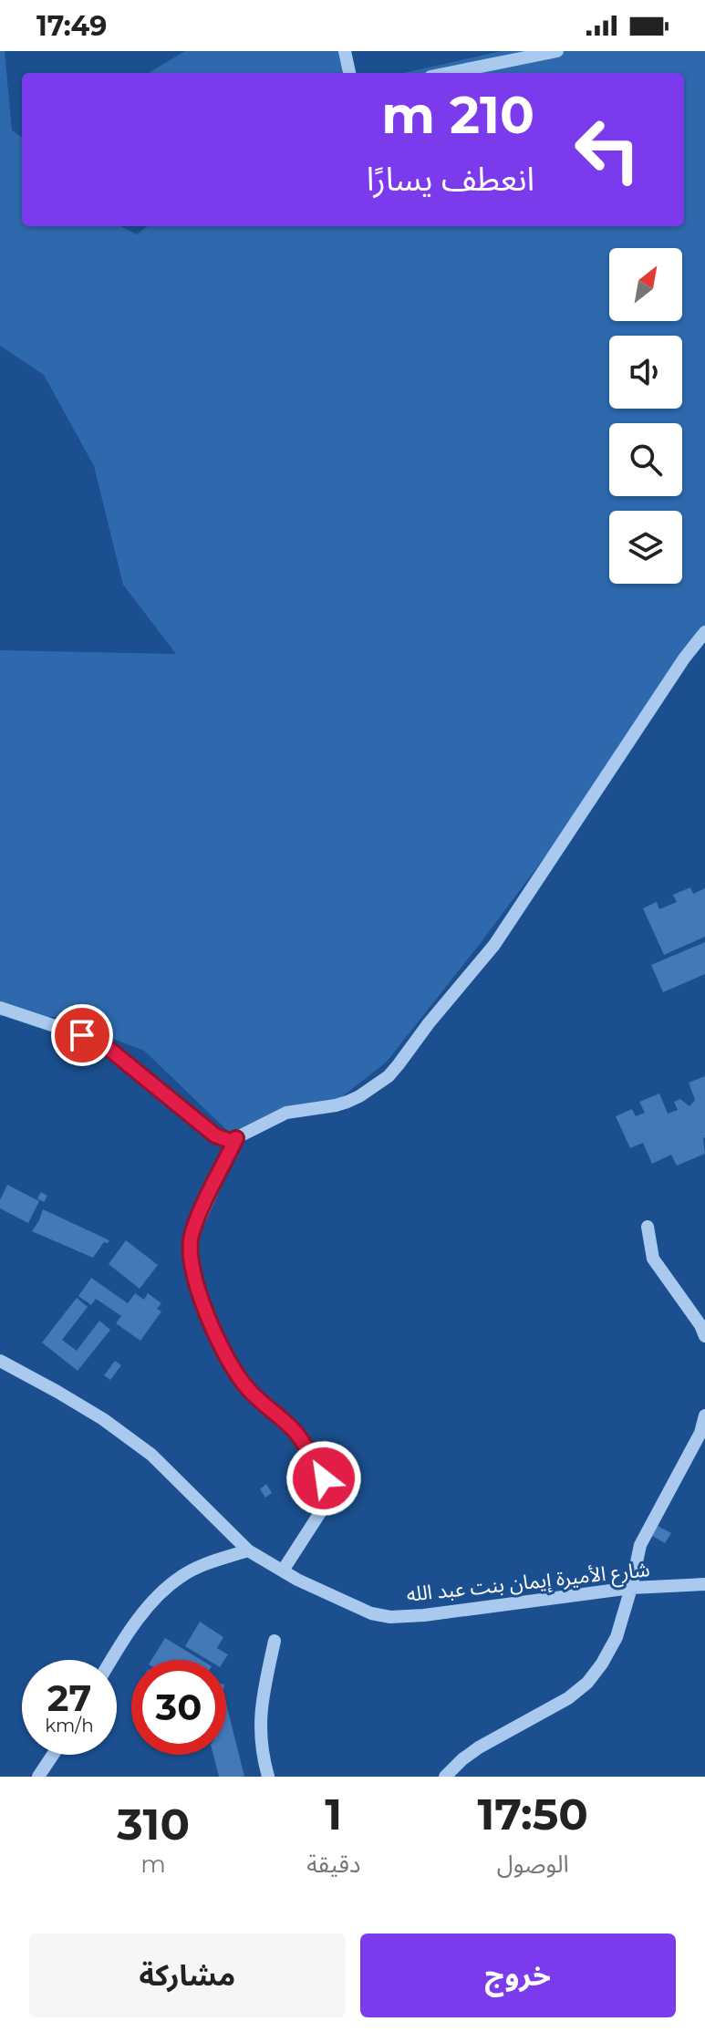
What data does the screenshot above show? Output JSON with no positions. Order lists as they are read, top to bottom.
{
  "streets": {
    "street": ["شارع الأميرة إيمان بنت عبد الله"]
  },
  "north": "top right",
  "page": {
    "status": "17:49",
    "turn": ["210 m", "انعطف يسارًا"],
    "speed": "27 km/h",
    "limit": "30",
    "eta": [
      "17:50",
      "الوصول",
      "1",
      "دقيقة",
      "310",
      "m"
    ],
    "buttons": ["خروج", "مشاركة"]
  }
}
